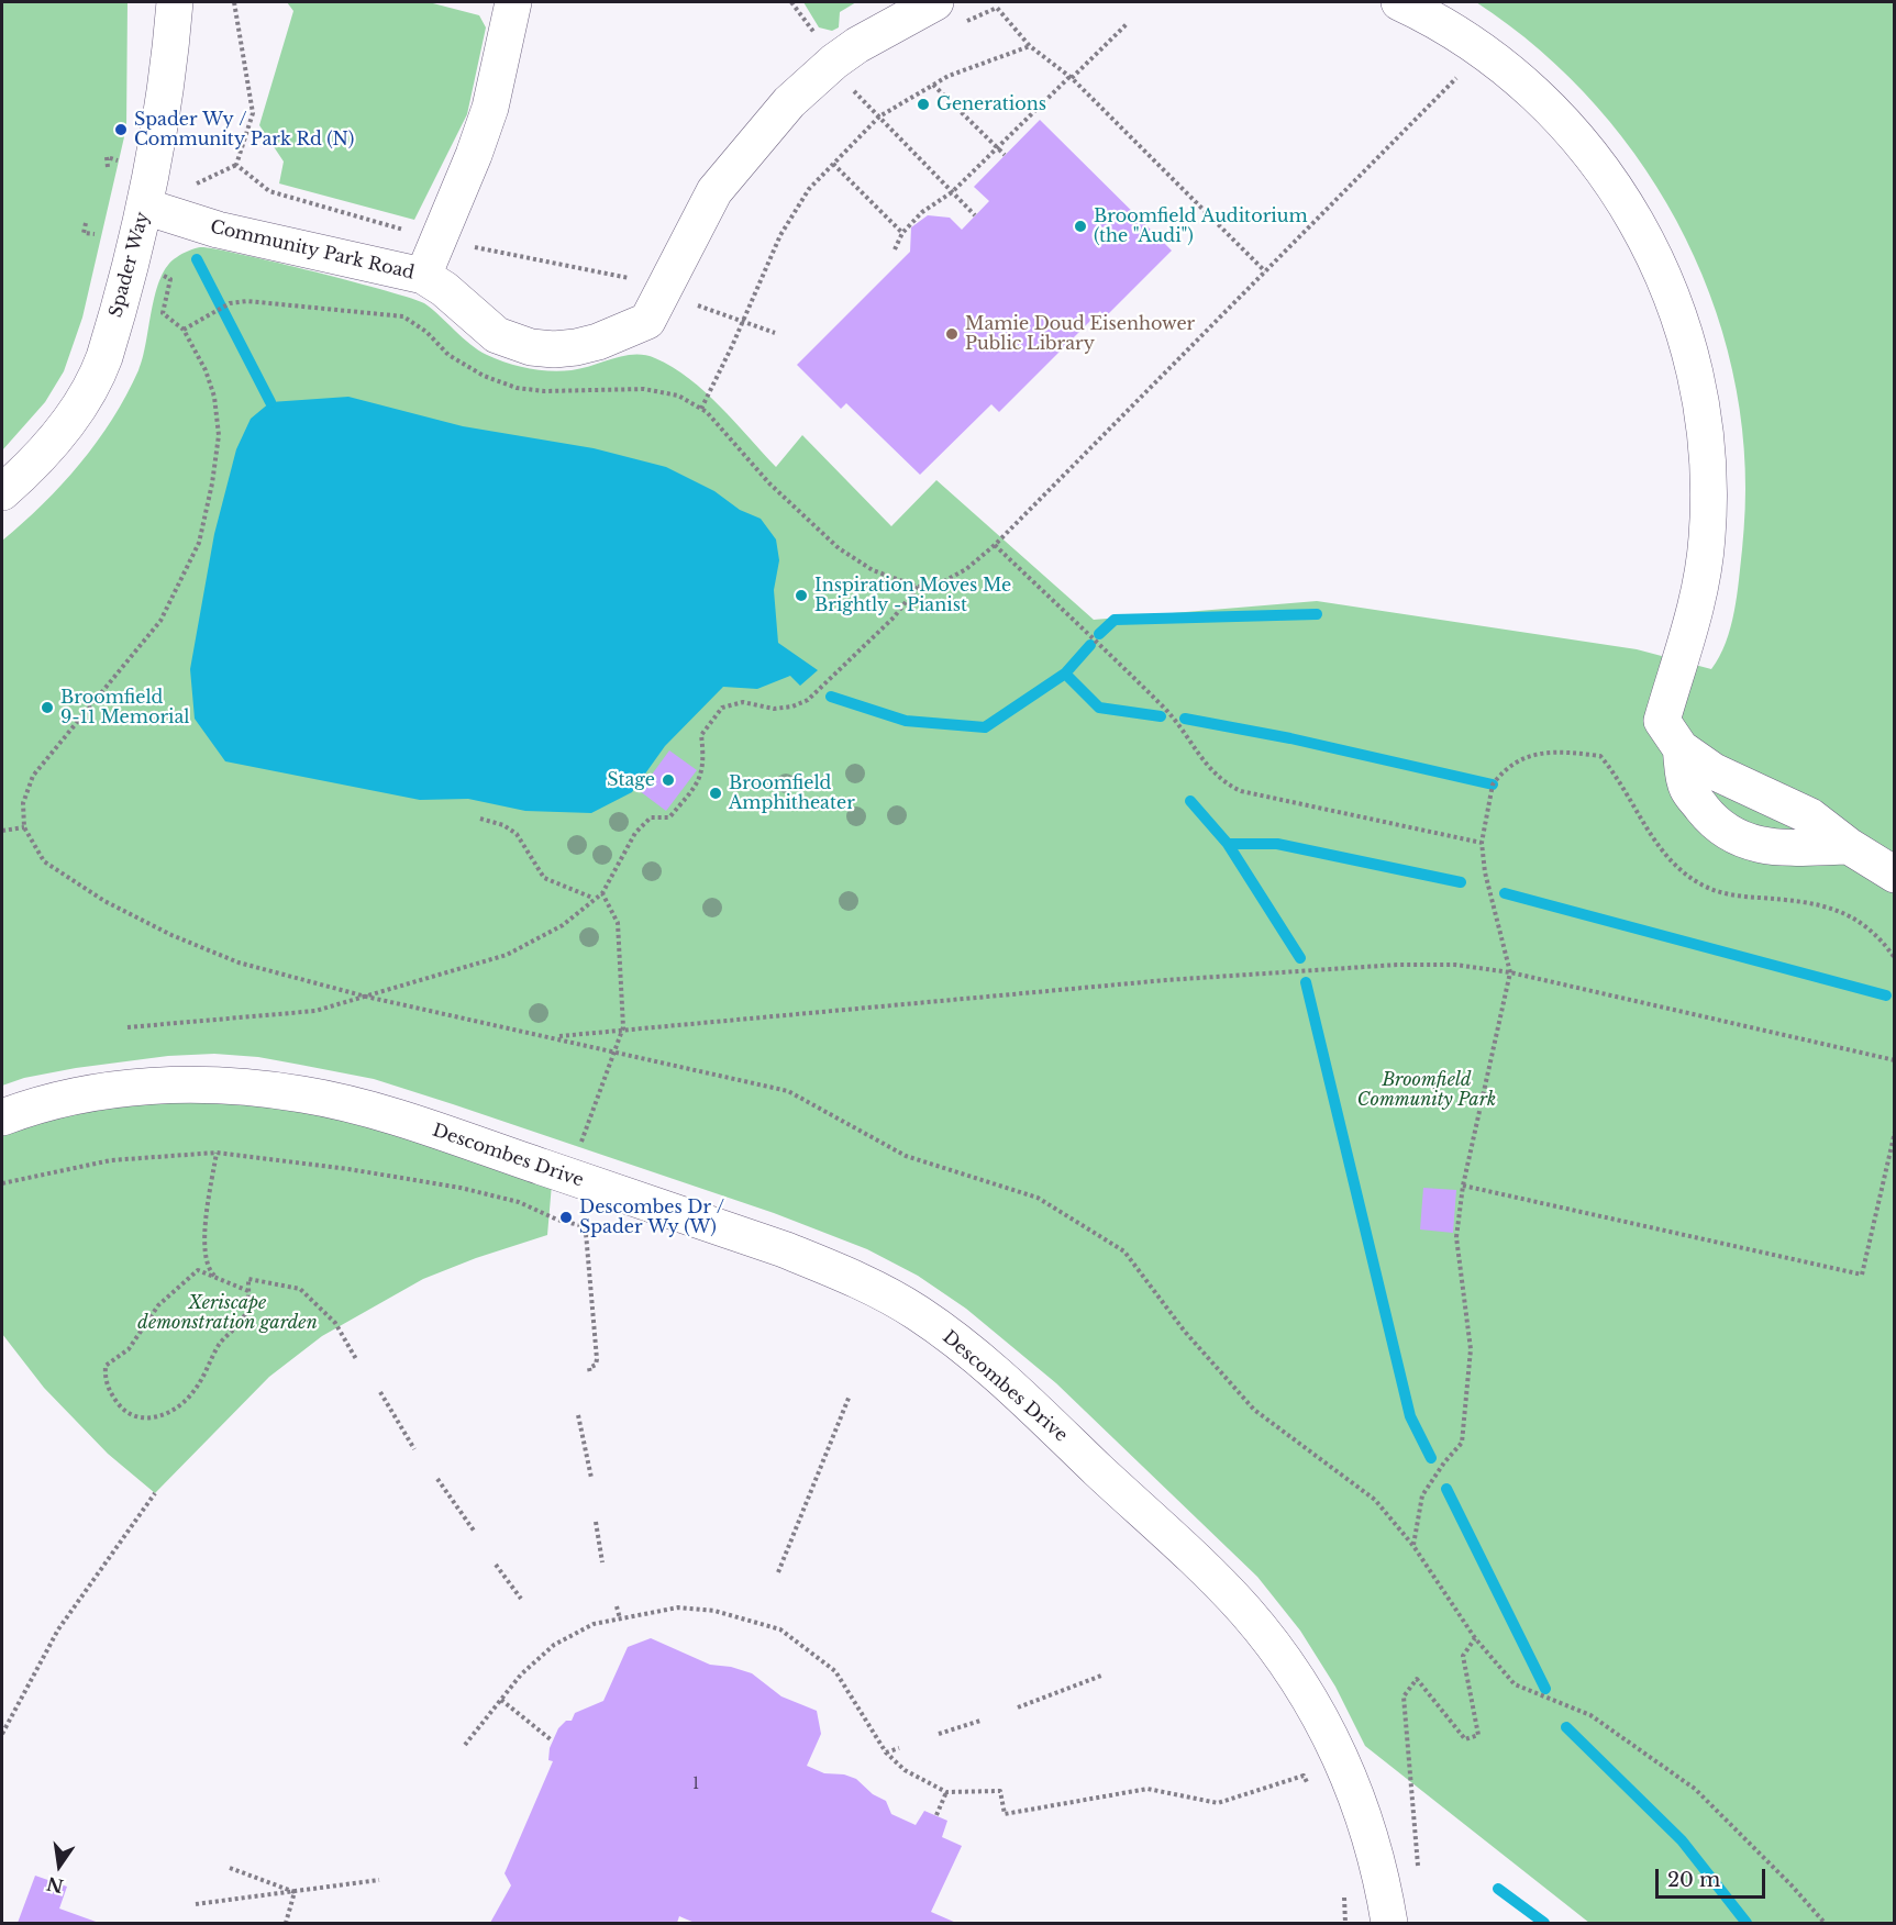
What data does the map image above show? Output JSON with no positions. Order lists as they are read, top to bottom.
{
  "streets": {
    "street": ["Community Park Road", "Spader Way", "Descombes Drive"]
  },
  "crossings": [
    ["Community Park Road", "Spader Way"]
  ],
  "parks": ["Broomfield Community Park", "Xeriscape demonstration garden"],
  "places": [
    "Generations",
    "Spader Wy / Community Park Rd (N)",
    "Broomfield Auditorium (the \"Audi\")",
    "Mamie Doud Eisenhower Public Library",
    "Inspiration Moves Me Brightly - Pianist",
    "Broomfield 9-11 Memorial",
    "Stage",
    "Broomfield Amphitheater",
    "Descombes Dr / Spader Wy (W)"
  ],
  "house_numbers": ["1"],
  "scale_bar": "20 m",
  "north": "bottom"
}
